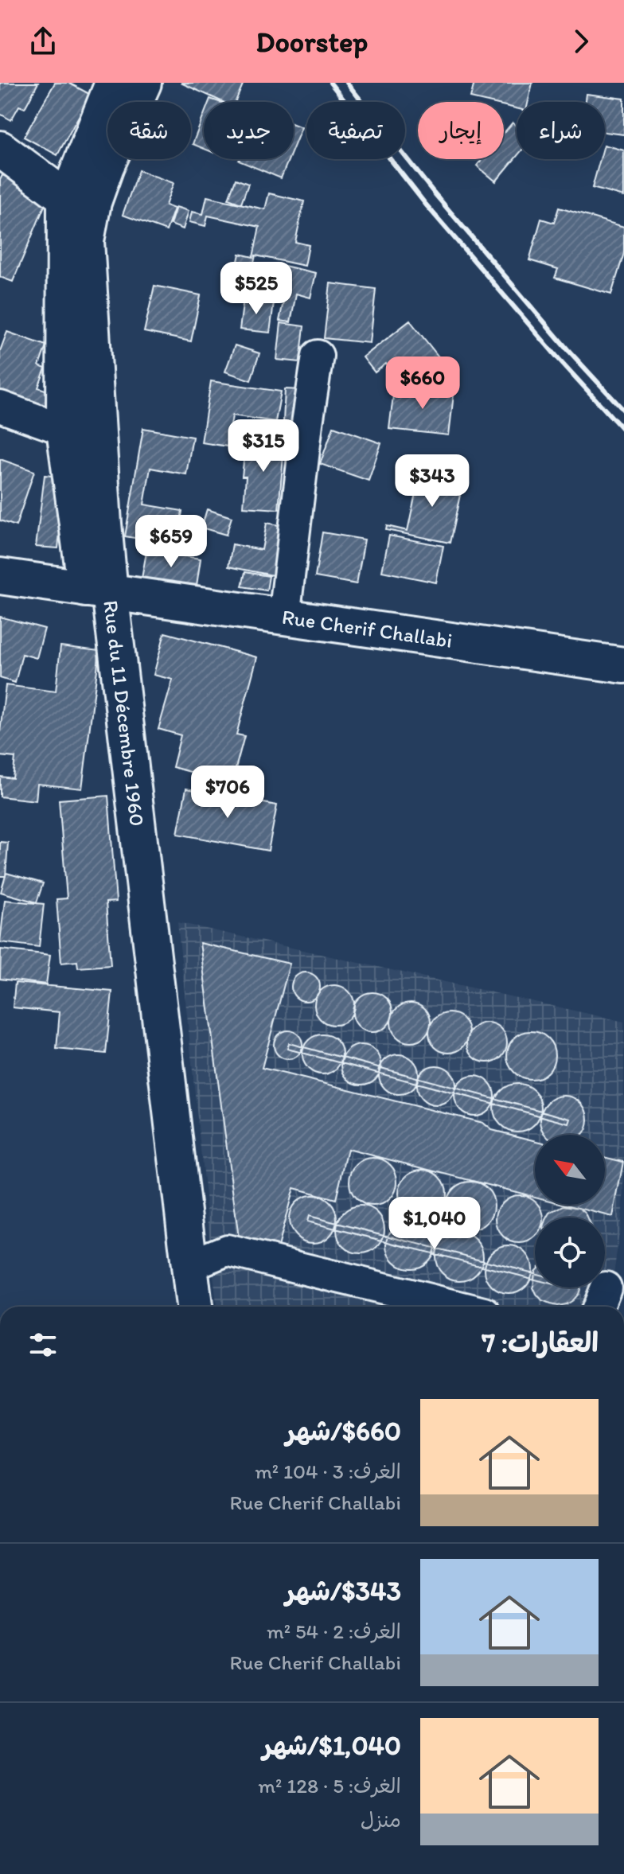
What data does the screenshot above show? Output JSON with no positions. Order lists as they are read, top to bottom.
{
  "streets": {
    "main road": ["Rue Cherif Challabi", "Rue du 11 Décembre 1960"]
  },
  "crossings": [
    ["Rue Cherif Challabi", "Rue du 11 Décembre 1960"]
  ],
  "north": "top left",
  "page": {
    "header": "Doorstep",
    "chip": [
      "شراء",
      "إيجار",
      "تصفية",
      "جديد",
      "شقة"
    ],
    "price": [
      "$525",
      "$660",
      "$315",
      "$343",
      "$659",
      "$706",
      "$1,040"
    ],
    "heading": "العقارات: 7",
    "list": [
      {
        "name": "$660/شهر",
        "note": "الغرف: 3 · 104 m² · Rue Cherif Challabi"
      },
      {
        "name": "$343/شهر",
        "note": "الغرف: 2 · 54 m² · Rue Cherif Challabi"
      },
      {
        "name": "$1,040/شهر",
        "note": "الغرف: 5 · 128 m² · منزل"
      }
    ]
  }
}
